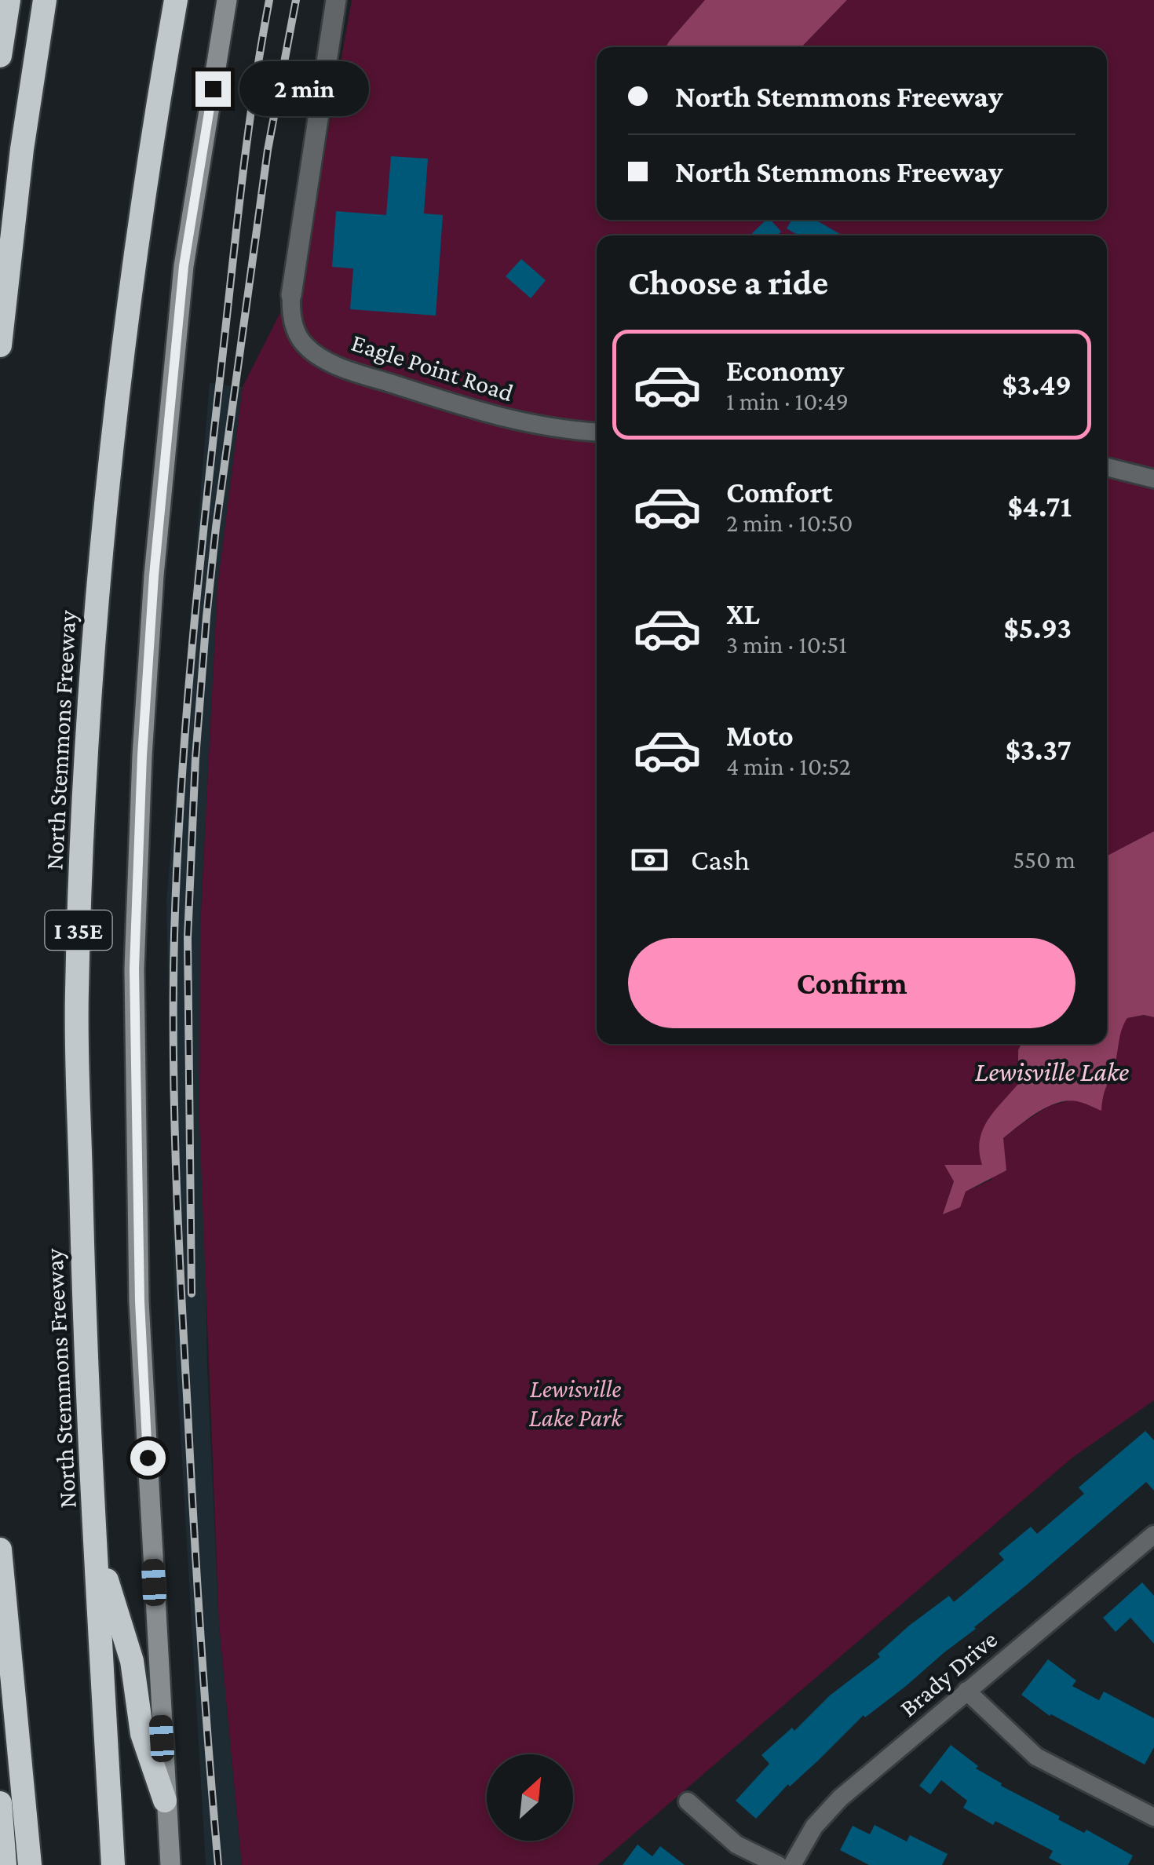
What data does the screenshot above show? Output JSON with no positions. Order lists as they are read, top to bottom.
{
  "streets": {
    "highway": ["North Stemmons Freeway", "I 35E"],
    "street": ["Eagle Point Road", "Brady Drive"]
  },
  "water": ["Lewisville Lake"],
  "parks": ["Lewisville Lake Park"],
  "north": "top right",
  "page": {
    "banner": ["North Stemmons Freeway", "North Stemmons Freeway"],
    "bubble": "2 min",
    "heading": "Choose a ride",
    "list": [
      {
        "name": "Economy",
        "note": "1 min · 10:49",
        "value": "$3.49"
      },
      {
        "name": "Comfort",
        "note": "2 min · 10:50",
        "value": "$4.71"
      },
      {
        "name": "XL",
        "note": "3 min · 10:51",
        "value": "$5.93"
      },
      {
        "name": "Moto",
        "note": "4 min · 10:52",
        "value": "$3.37"
      }
    ],
    "pay": ["Cash", "550 m"],
    "buttons": "Confirm"
  }
}
